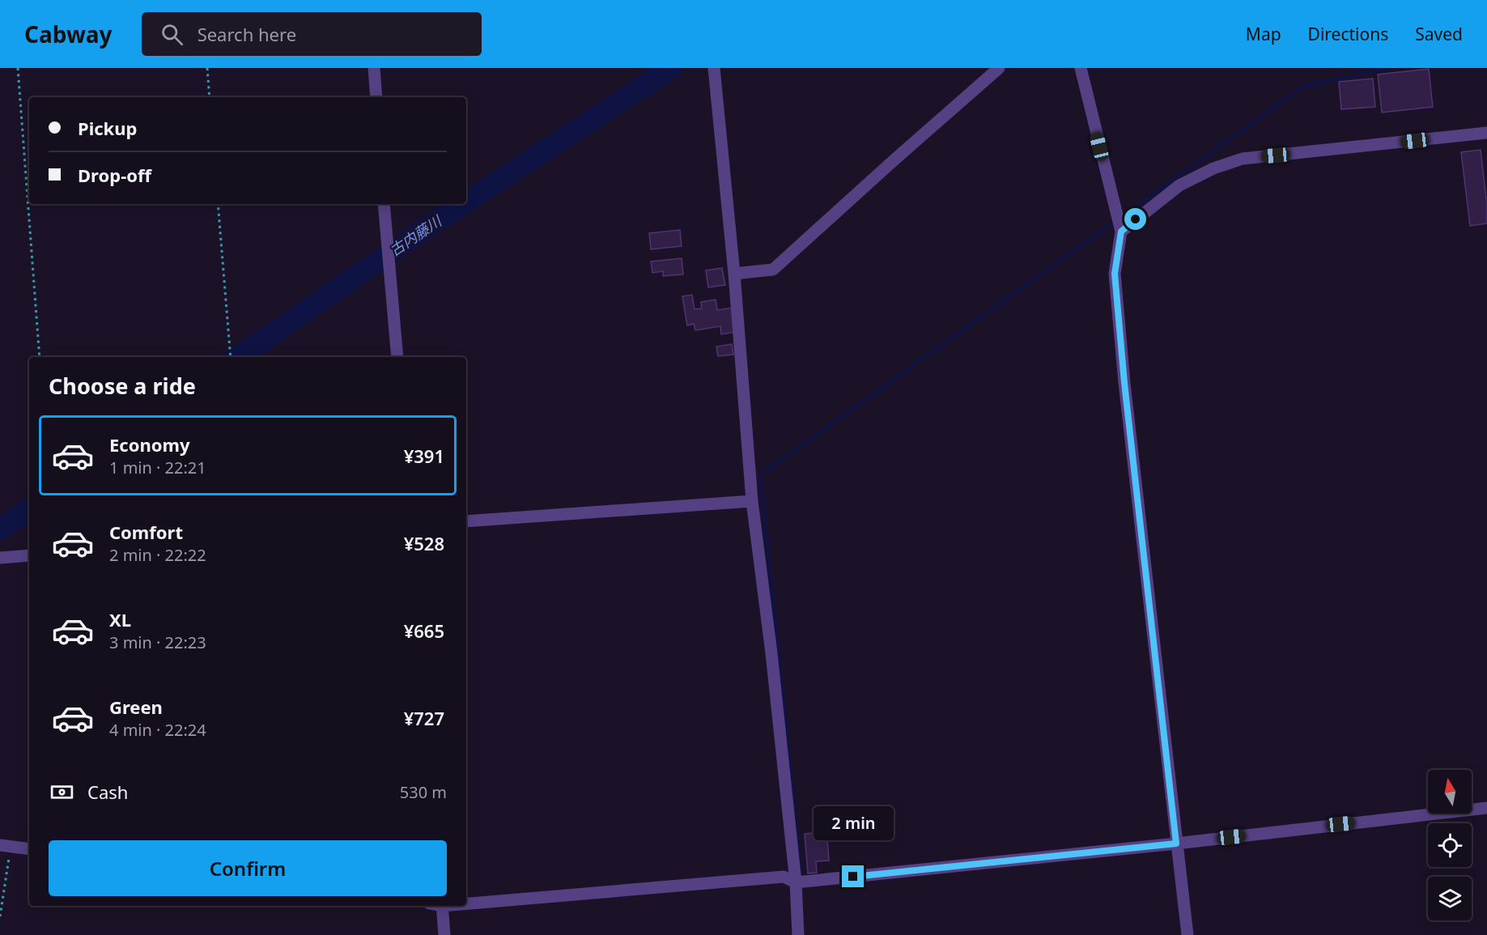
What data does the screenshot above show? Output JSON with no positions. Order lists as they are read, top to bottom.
{
  "water": ["古内藤川"],
  "north": "top",
  "page": {
    "header": "Cabway",
    "search": "Search here",
    "nav": ["Map", "Directions", "Saved"],
    "banner": ["Pickup", "Drop-off"],
    "heading": "Choose a ride",
    "list": [
      {
        "name": "Economy",
        "note": "1 min · 22:21",
        "value": "¥391"
      },
      {
        "name": "Comfort",
        "note": "2 min · 22:22",
        "value": "¥528"
      },
      {
        "name": "XL",
        "note": "3 min · 22:23",
        "value": "¥665"
      },
      {
        "name": "Green",
        "note": "4 min · 22:24",
        "value": "¥727"
      }
    ],
    "pay": ["Cash", "530 m"],
    "bubble": "2 min",
    "buttons": "Confirm"
  }
}
